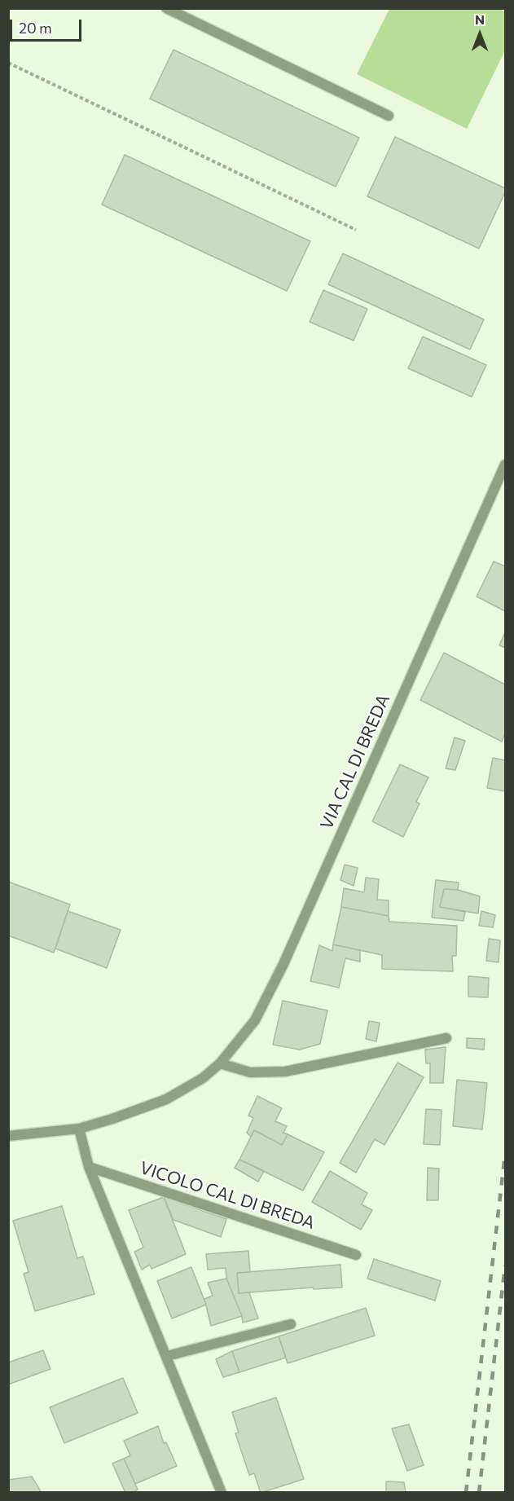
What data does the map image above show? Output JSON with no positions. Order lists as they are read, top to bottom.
{
  "streets": {
    "street": ["VIA CAL DI BREDA", "VICOLO CAL DI BREDA"]
  },
  "scale_bar": "20 m",
  "north": "top"
}
